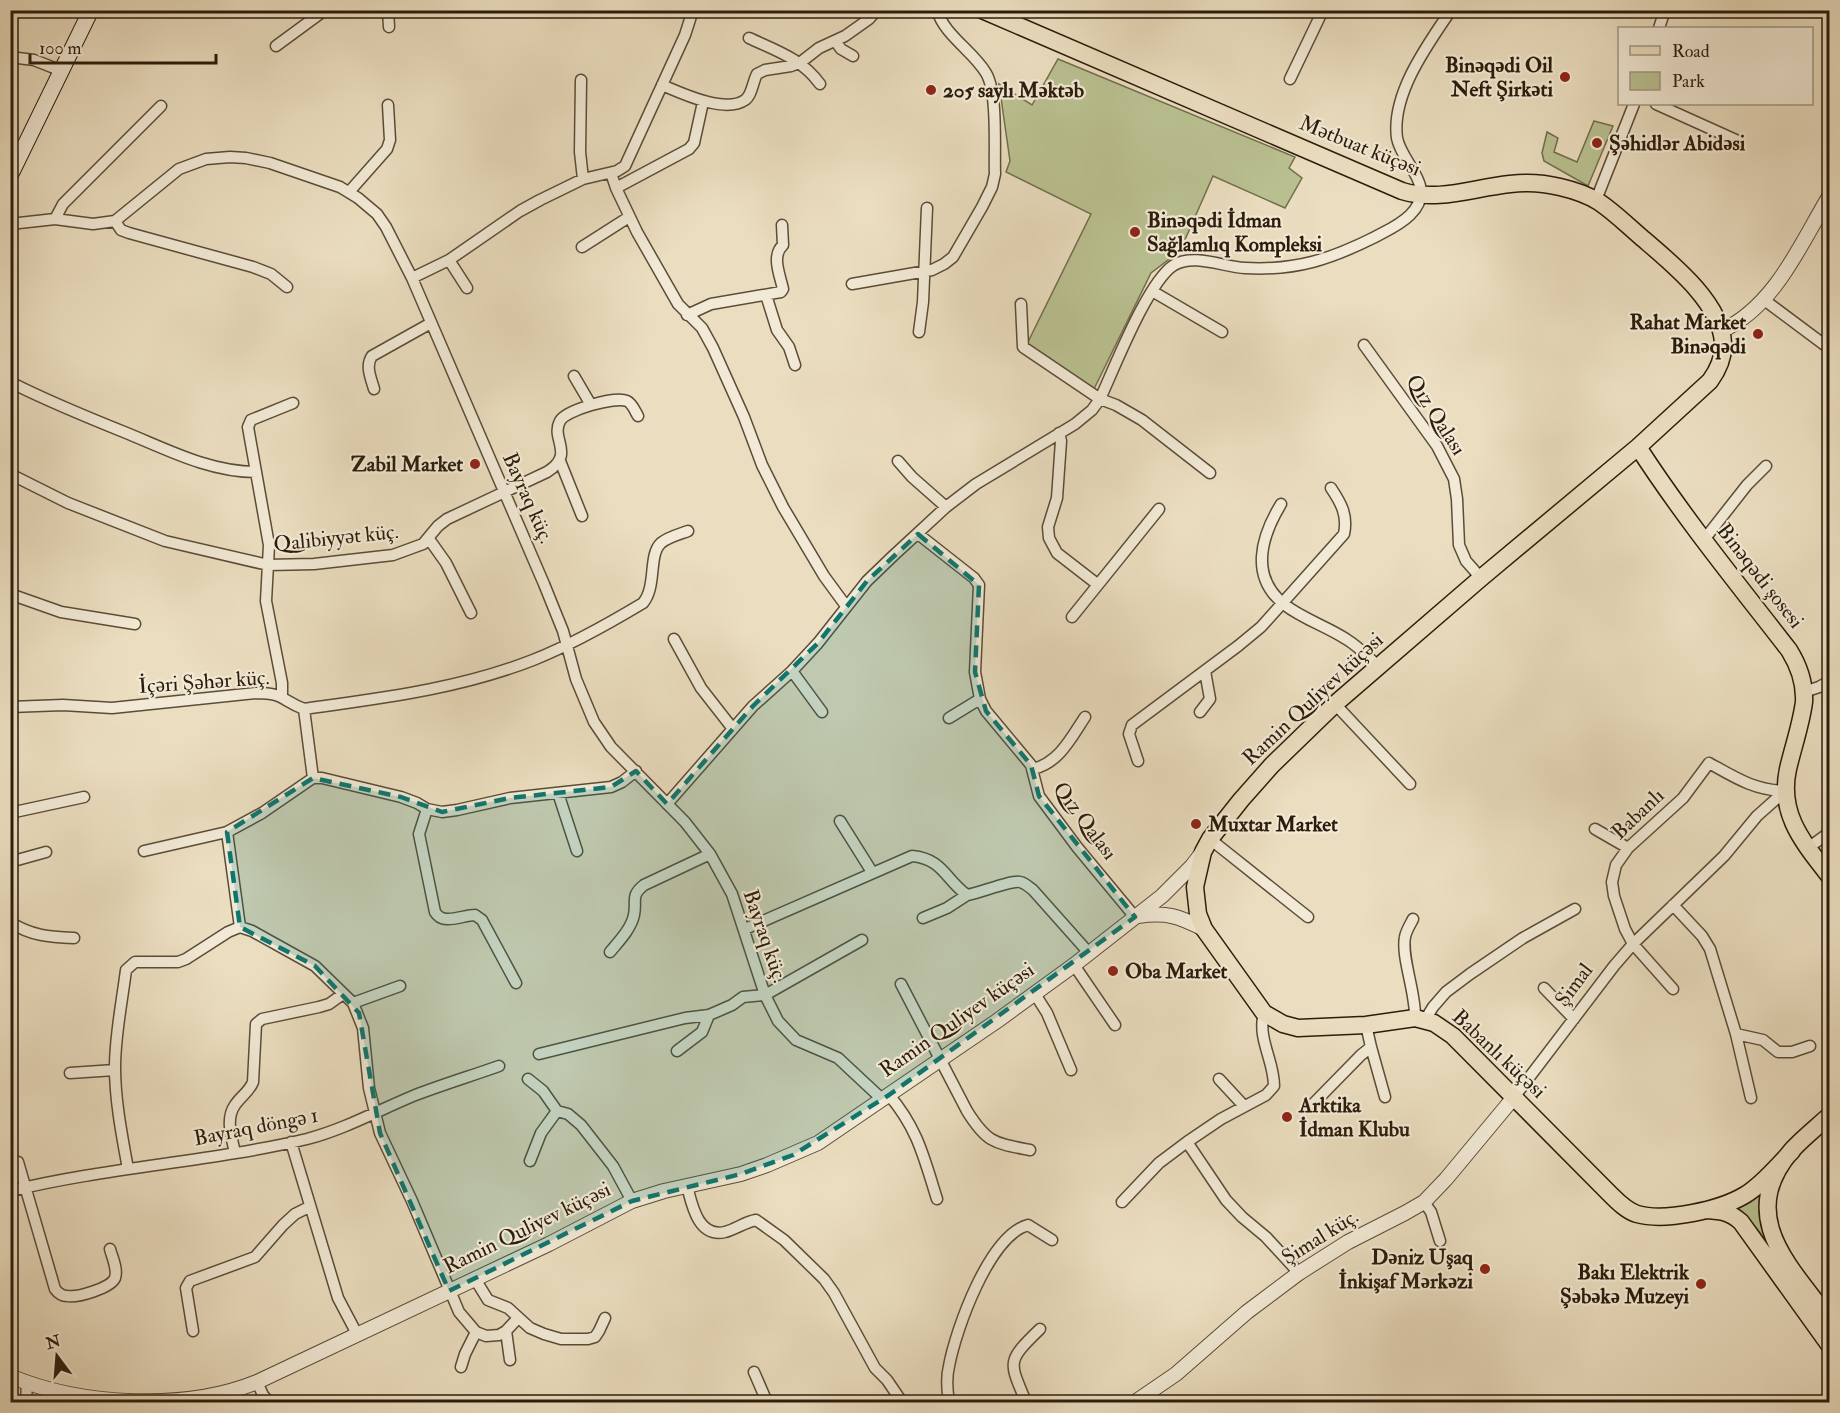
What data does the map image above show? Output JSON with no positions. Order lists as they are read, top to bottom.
{
  "streets": {
    "main road": [
      "Mətbuat küçəsi",
      "Binəqədi şosesi",
      "Ramin Quliyev küçəsi",
      "Babanlı küçəsi"
    ],
    "street": [
      "Qız Qalası",
      "Bayraq küç.",
      "Qalibiyyət küç.",
      "İçəri Şəhər küç.",
      "Babanlı",
      "Şimal",
      "Bayraq döngə 1",
      "Şimal küç."
    ]
  },
  "crossings": [
    ["Mətbuat küçəsi", "Ramin Quliyev küçəsi"],
    ["Qız Qalası", "Ramin Quliyev küçəsi"],
    ["Bayraq küç.", "Qalibiyyət küç."],
    ["Bayraq küç.", "Ramin Quliyev küçəsi"],
    ["Binəqədi şosesi", "Ramin Quliyev küçəsi"],
    ["Binəqədi şosesi", "Babanlı"],
    ["Binəqədi şosesi", "Şimal"],
    ["Babanlı", "Şimal"],
    ["Şimal", "Babanlı küçəsi"],
    ["Şimal", "Şimal küç."],
    ["Babanlı küçəsi", "Şimal küç."]
  ],
  "places": [
    "Binəqədi Oil Neft Şirkəti",
    "205 saylı Məktəb",
    "Şəhidlər Abidəsi",
    "Binəqədi İdman Sağlamlıq Kompleksi",
    "Rahat Market Binəqədi",
    "Zabil Market",
    "Muxtar Market",
    "Oba Market",
    "Arktika İdman Klubu",
    "Dəniz Uşaq İnkişaf Mərkəzi",
    "Bakı Elektrik Şəbəkə Muzeyi"
  ],
  "legend": ["Road", "Park"],
  "scale_bar": "100 m",
  "north": "top"
}
